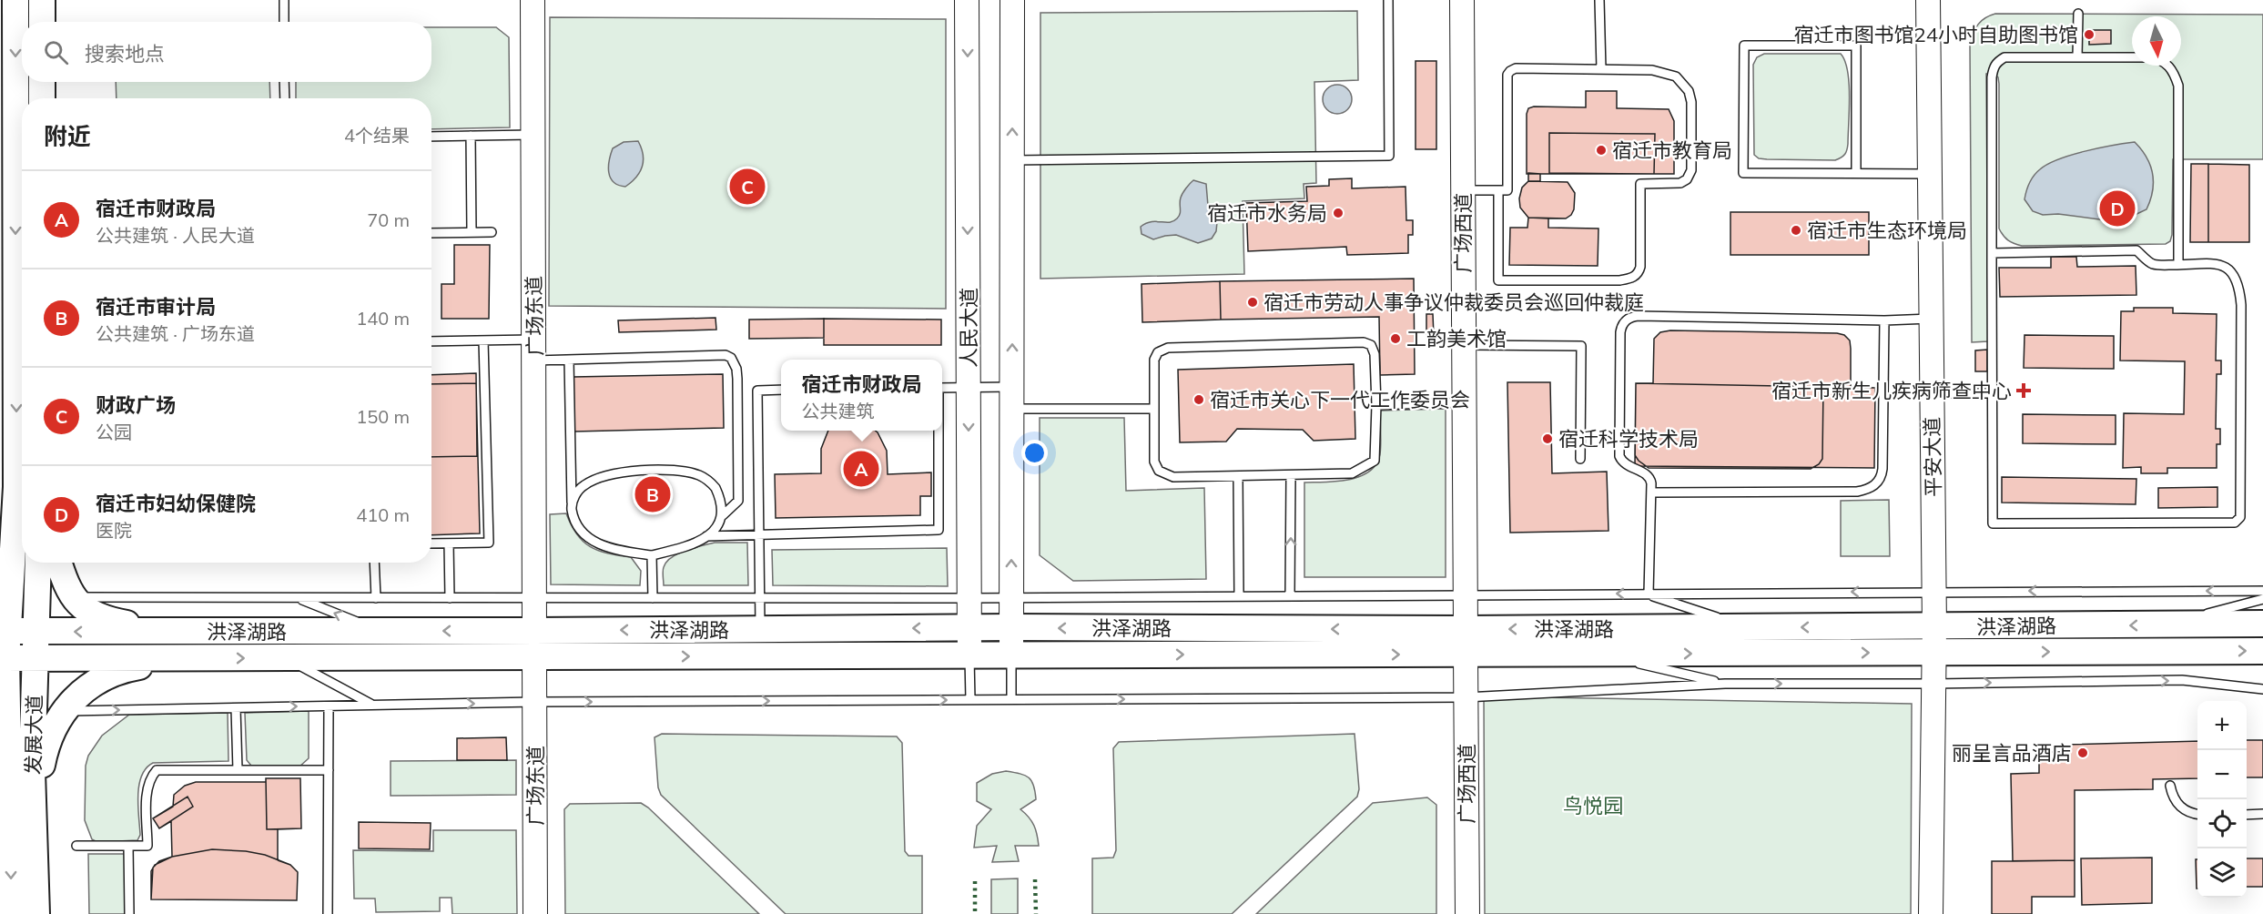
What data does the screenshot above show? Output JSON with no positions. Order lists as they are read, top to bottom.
{
  "streets": {
    "main road": ["洪泽湖路", "发展大道"],
    "street": [
      "广场西道",
      "广场东道",
      "人民大道",
      "平安大道"
    ]
  },
  "crossings": [
    ["广场西道", "洪泽湖路"],
    ["广场东道", "洪泽湖路"],
    ["人民大道", "洪泽湖路"],
    ["平安大道", "洪泽湖路"],
    ["洪泽湖路", "发展大道"]
  ],
  "one_way": ["发展大道"],
  "parks": ["鸟悦园"],
  "places": {
    "other": [
      "宿迁市图书馆24小时自助图书馆",
      "宿迁市教育局",
      "宿迁市水务局",
      "宿迁市生态环境局",
      "宿迁市劳动人事争议仲裁委员会巡回仲裁庭",
      "工韵美术馆",
      "宿迁市关心下一代工作委员会",
      "宿迁科学技术局",
      "丽呈言品酒店"
    ],
    "health": ["宿迁市新生儿疾病筛查中心"]
  },
  "north": "bottom",
  "page": {
    "search": "搜索地点",
    "heading": ["附近", "4个结果"],
    "pins": [
      "C",
      "D",
      "A",
      "B"
    ],
    "list": [
      {
        "mark": "A",
        "name": "宿迁市财政局",
        "note": "公共建筑 · 人民大道",
        "value": "70 m"
      },
      {
        "mark": "B",
        "name": "宿迁市审计局",
        "note": "公共建筑 · 广场东道",
        "value": "140 m"
      },
      {
        "mark": "C",
        "name": "财政广场",
        "note": "公园",
        "value": "150 m"
      },
      {
        "mark": "D",
        "name": "宿迁市妇幼保健院",
        "note": "医院",
        "value": "410 m"
      }
    ],
    "popup": ["宿迁市财政局", "公共建筑"],
    "map_buttons": ["+", "−"]
  }
}
